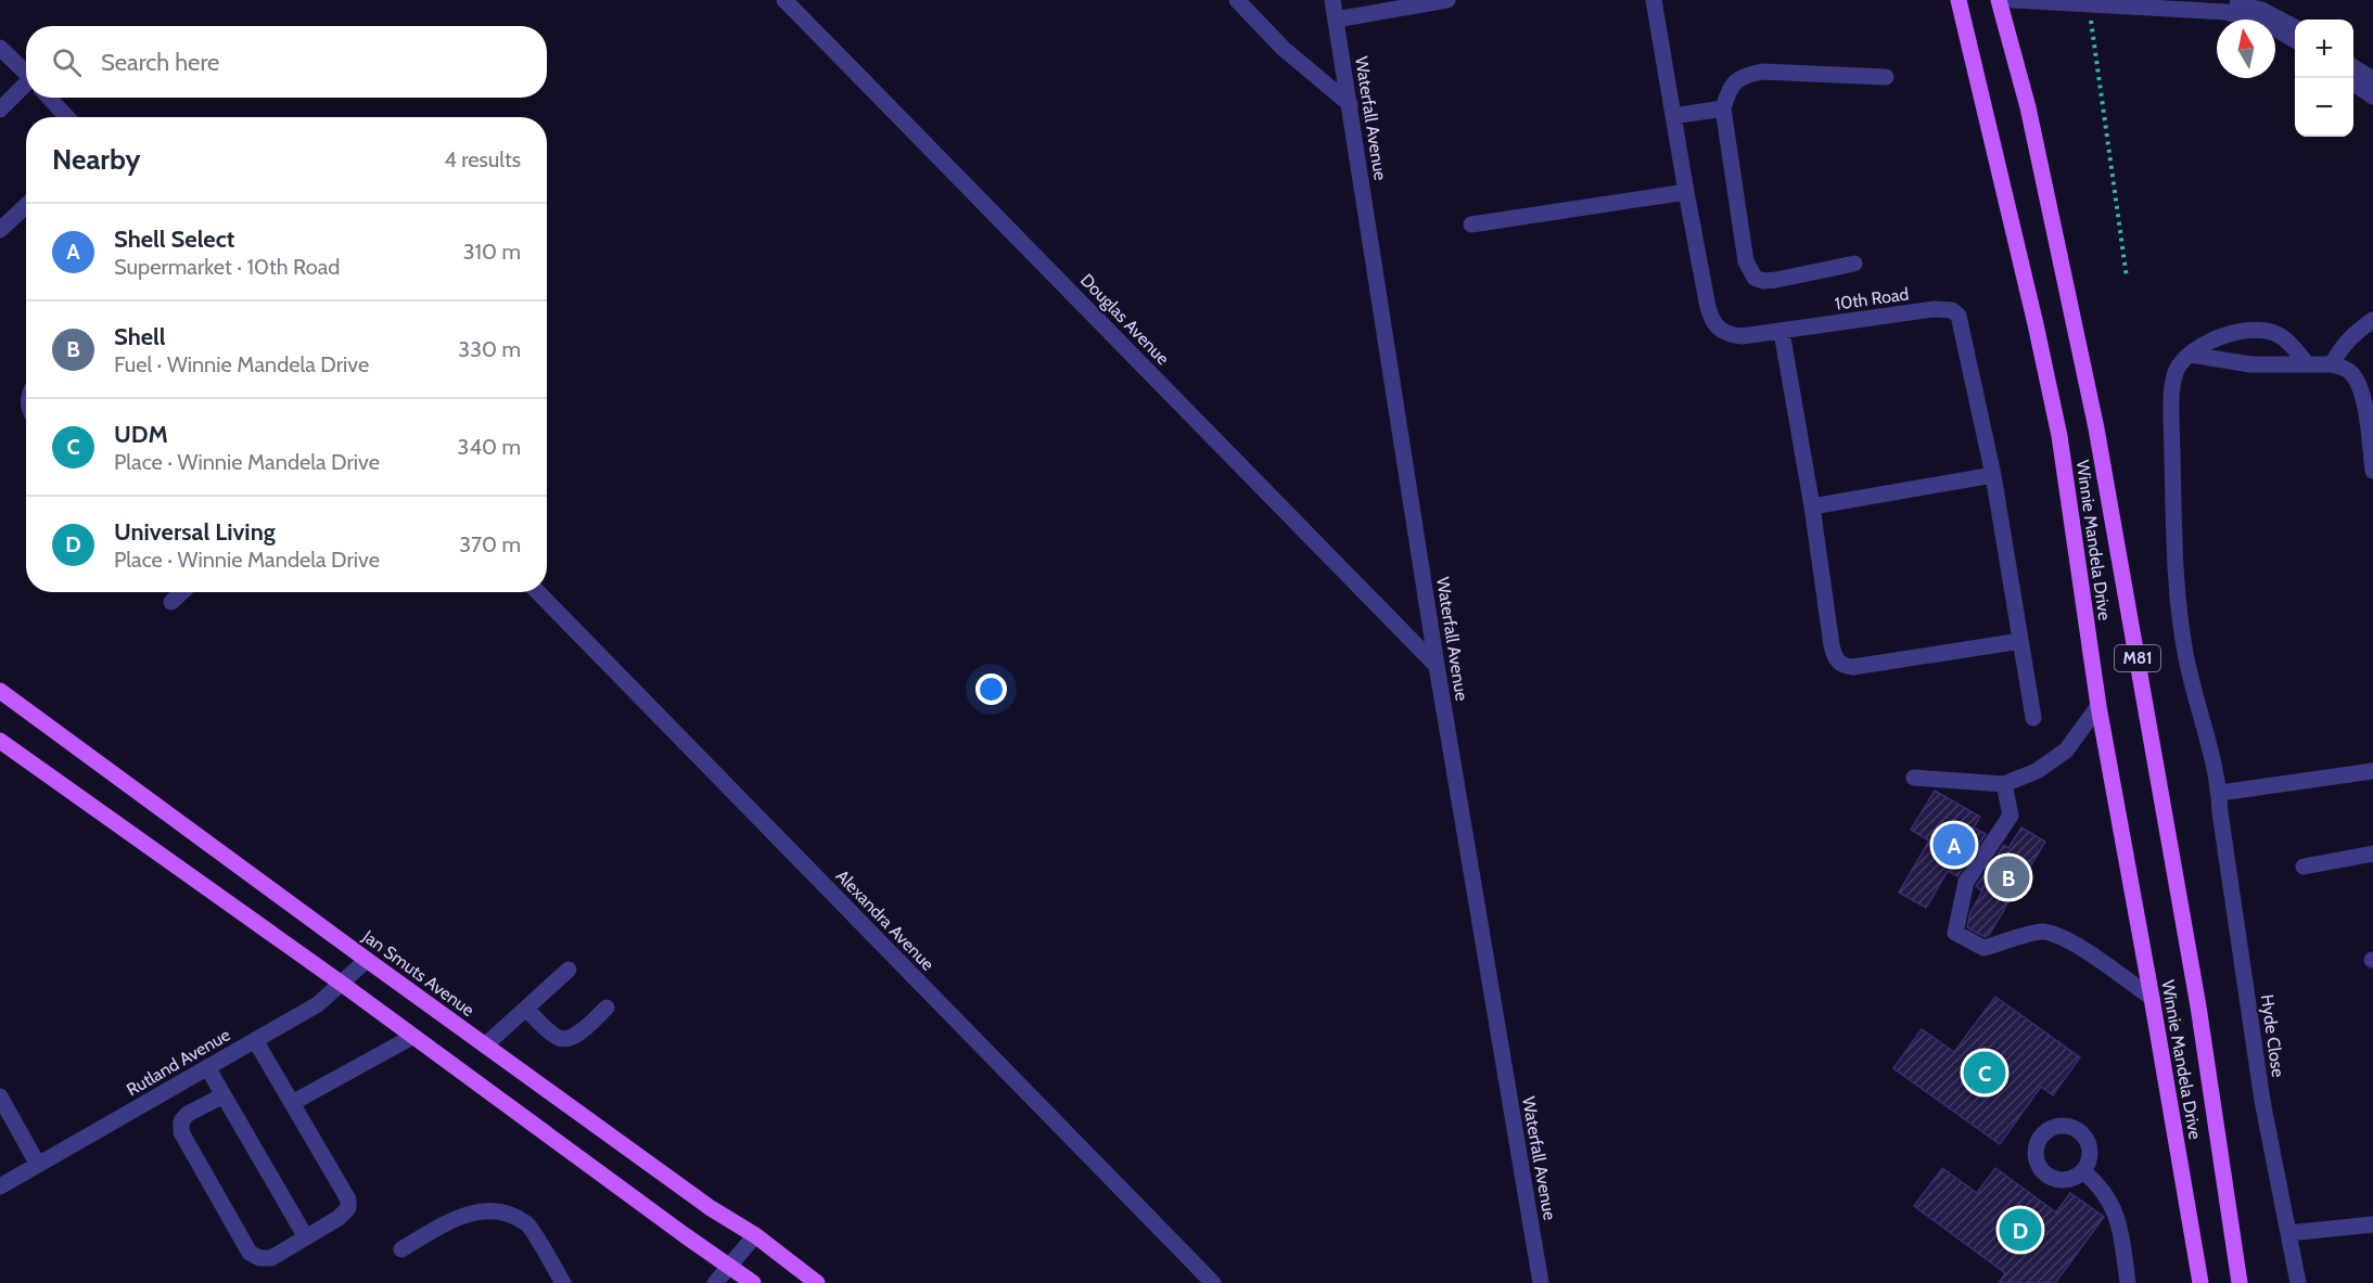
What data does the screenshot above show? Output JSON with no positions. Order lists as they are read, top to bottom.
{
  "streets": {
    "main road": ["Winnie Mandela Drive", "M81", "Jan Smuts Avenue"],
    "street": [
      "Waterfall Avenue",
      "10th Road",
      "Douglas Avenue",
      "Alexandra Avenue",
      "Hyde Close",
      "Rutland Avenue"
    ]
  },
  "crossings": [
    ["Waterfall Avenue", "Douglas Avenue"],
    ["Jan Smuts Avenue", "Rutland Avenue"]
  ],
  "north": "top",
  "page": {
    "map_buttons": ["+", "−"],
    "search": "Search here",
    "heading": ["Nearby", "4 results"],
    "list": [
      {
        "mark": "A",
        "name": "Shell Select",
        "note": "Supermarket · 10th Road",
        "value": "310 m"
      },
      {
        "mark": "B",
        "name": "Shell",
        "note": "Fuel · Winnie Mandela Drive",
        "value": "330 m"
      },
      {
        "mark": "C",
        "name": "UDM",
        "note": "Place · Winnie Mandela Drive",
        "value": "340 m"
      },
      {
        "mark": "D",
        "name": "Universal Living",
        "note": "Place · Winnie Mandela Drive",
        "value": "370 m"
      }
    ],
    "pins": [
      "A",
      "B",
      "C",
      "D"
    ]
  }
}
